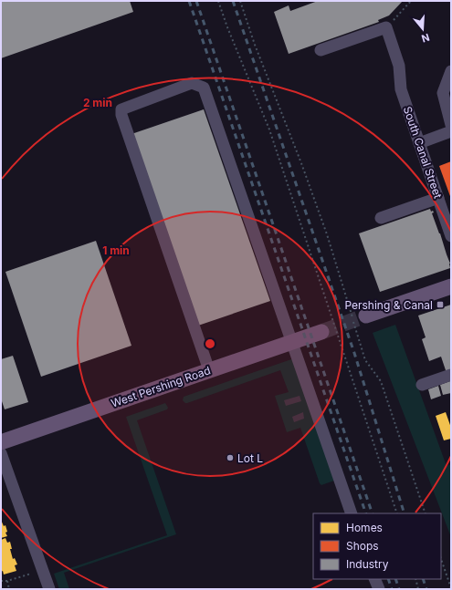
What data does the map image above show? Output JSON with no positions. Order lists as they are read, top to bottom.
{
  "streets": {
    "main road": ["West Pershing Road"],
    "street": ["South Canal Street"]
  },
  "places": {
    "transit": ["Pershing & Canal"],
    "other": ["Lot L"]
  },
  "legend": ["Homes", "Shops", "Industry"],
  "north": "bottom",
  "rings": ["2 min", "1 min"]
}
